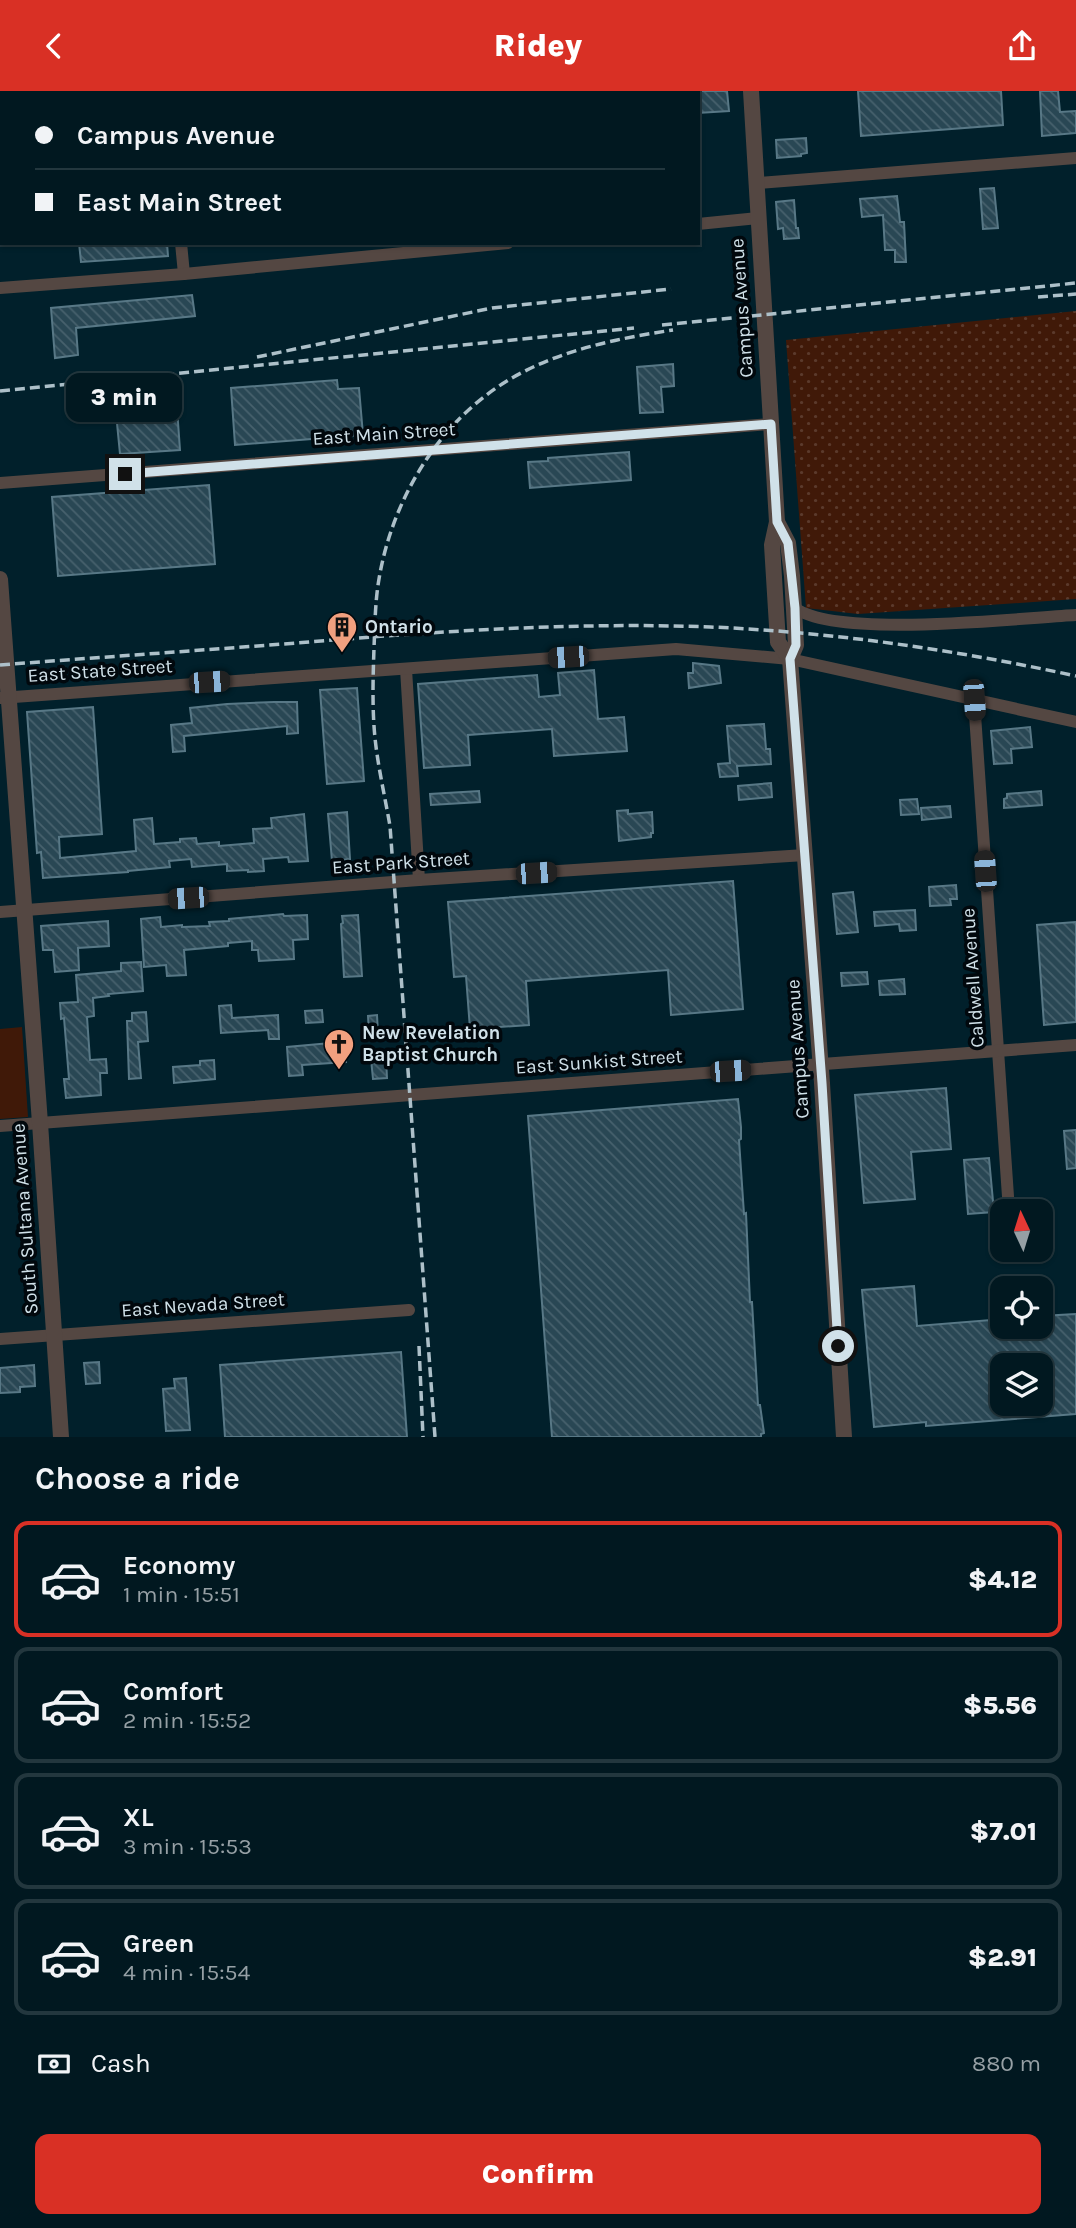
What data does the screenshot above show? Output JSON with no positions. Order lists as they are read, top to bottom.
{
  "streets": {
    "street": [
      "Campus Avenue",
      "East Main Street",
      "East State Street",
      "East Park Street",
      "Caldwell Avenue",
      "East Sunkist Street",
      "South Sultana Avenue",
      "East Nevada Street"
    ]
  },
  "crossings": [
    ["Campus Avenue", "East Main Street"],
    ["Campus Avenue", "East State Street"],
    ["Campus Avenue", "East Park Street"],
    ["Campus Avenue", "East Sunkist Street"],
    ["East State Street", "Caldwell Avenue"],
    ["East State Street", "South Sultana Avenue"],
    ["East Park Street", "South Sultana Avenue"],
    ["Caldwell Avenue", "East Sunkist Street"],
    ["East Sunkist Street", "South Sultana Avenue"],
    ["South Sultana Avenue", "East Nevada Street"]
  ],
  "places": {
    "building": ["Ontario"],
    "church": ["New Revelation Baptist Church"]
  },
  "north": "top",
  "page": {
    "header": "Ridey",
    "banner": ["Campus Avenue", "East Main Street"],
    "bubble": "3 min",
    "heading": "Choose a ride",
    "list": [
      {
        "name": "Economy",
        "note": "1 min · 15:51",
        "value": "$4.12"
      },
      {
        "name": "Comfort",
        "note": "2 min · 15:52",
        "value": "$5.56"
      },
      {
        "name": "XL",
        "note": "3 min · 15:53",
        "value": "$7.01"
      },
      {
        "name": "Green",
        "note": "4 min · 15:54",
        "value": "$2.91"
      }
    ],
    "pay": ["Cash", "880 m"],
    "buttons": "Confirm"
  }
}
